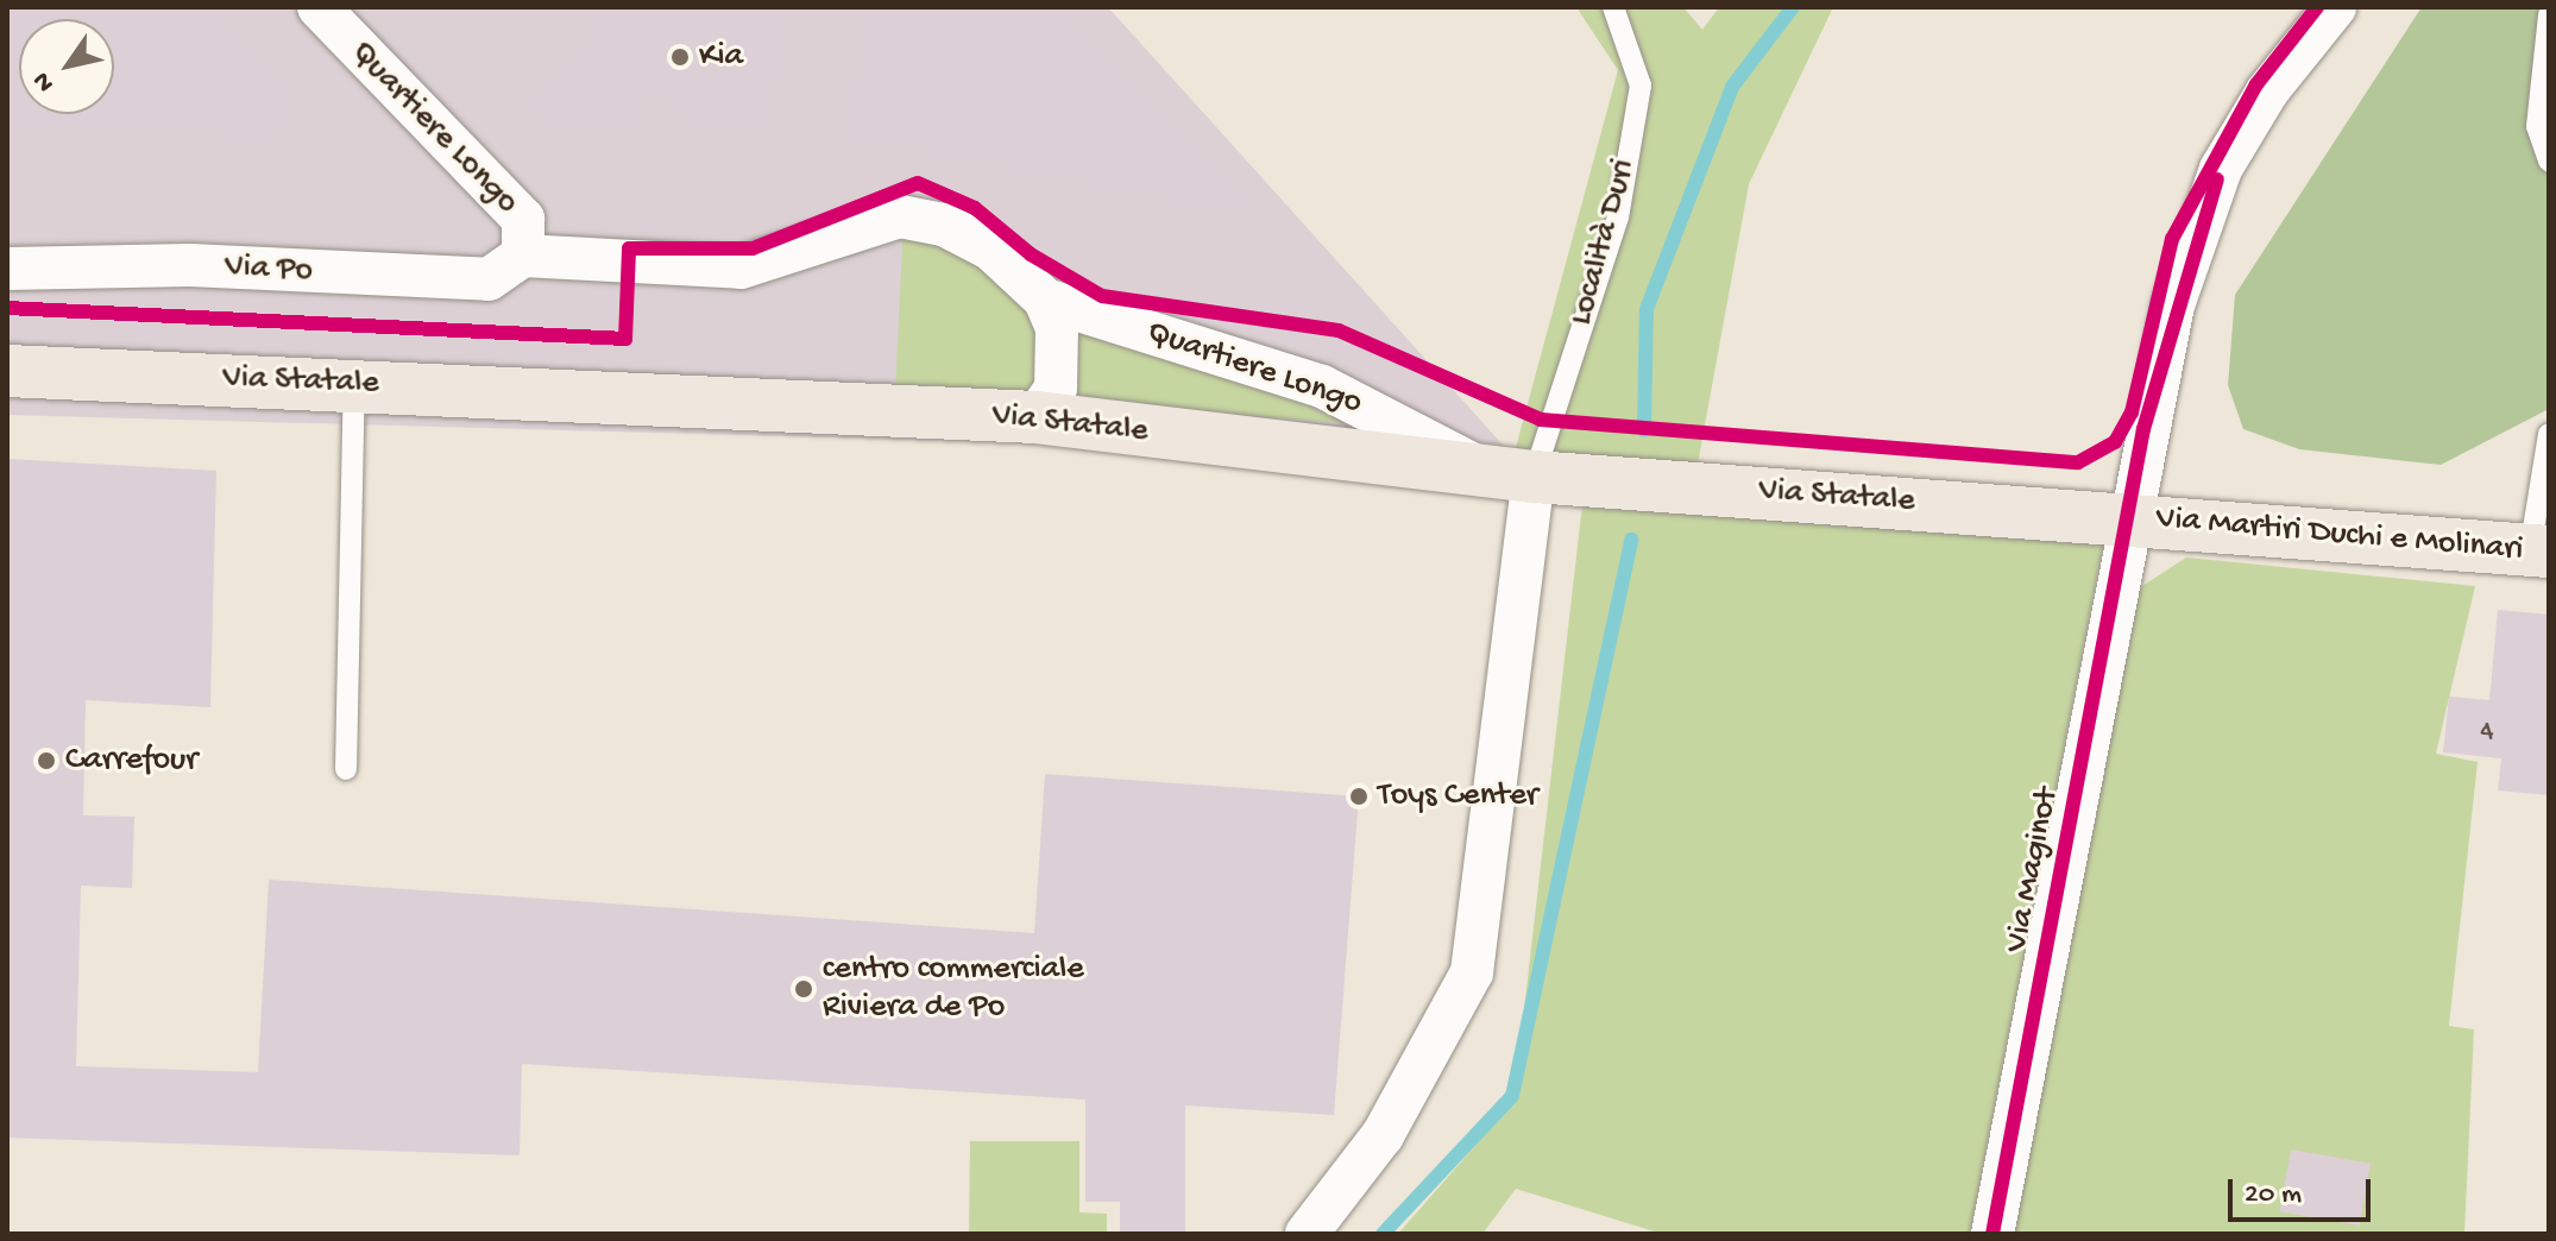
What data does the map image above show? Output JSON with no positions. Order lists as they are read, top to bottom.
{
  "streets": {
    "main road": ["Via Statale", "Via Martiri Duchi e Molinari"],
    "street": ["Quartiere Longo", "Via Po", "Via Maginot"],
    "lane": ["Località Duri"]
  },
  "crossings": [
    ["Quartiere Longo", "Località Duri"],
    ["Quartiere Longo", "Via Po"],
    ["Quartiere Longo", "Via Statale"],
    ["Località Duri", "Via Statale"],
    ["Via Statale", "Via Martiri Duchi e Molinari"],
    ["Via Statale", "Via Maginot"],
    ["Via Martiri Duchi e Molinari", "Via Maginot"]
  ],
  "places": [
    "Kia",
    "Carrefour",
    "Toys Center",
    "centro commerciale Riviera de Po"
  ],
  "house_numbers": ["4"],
  "scale_bar": "20 m",
  "north": "bottom left"
}
